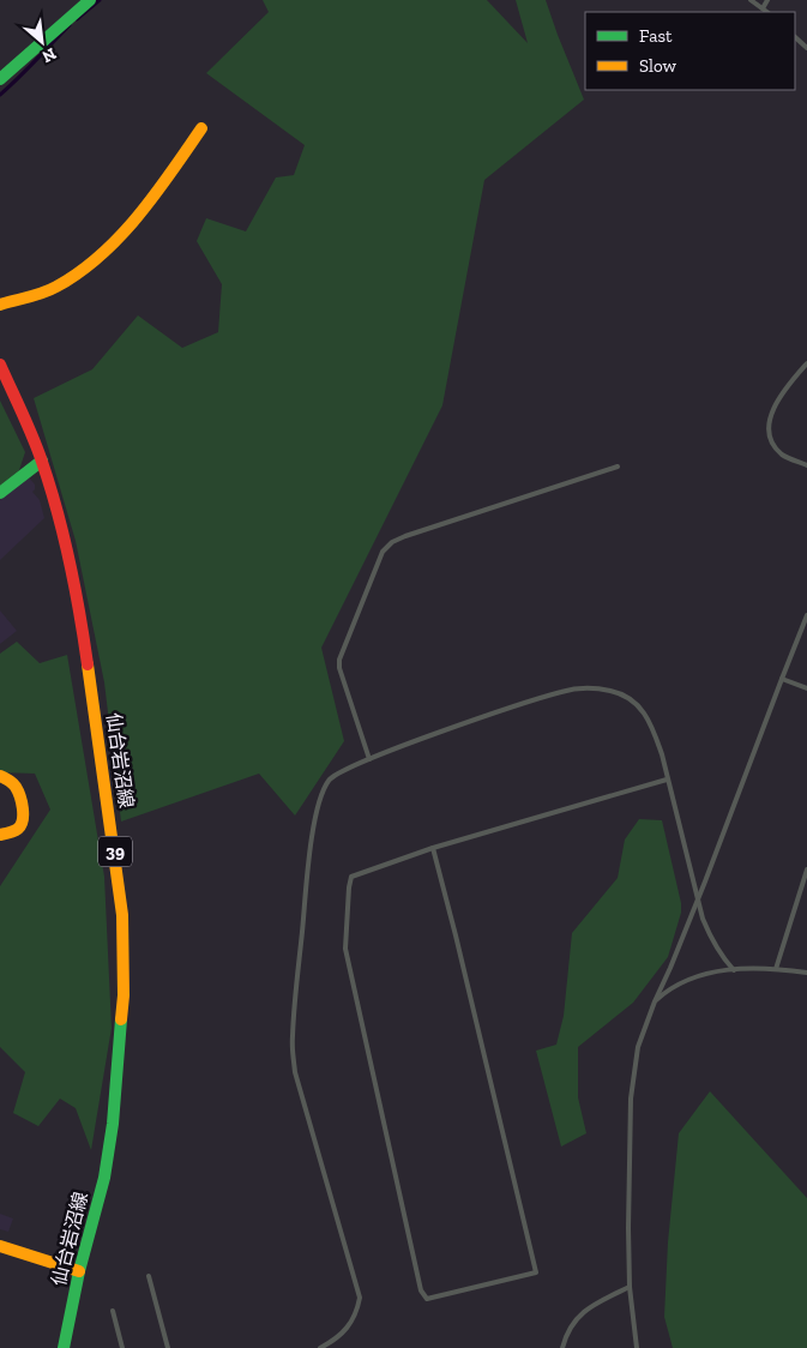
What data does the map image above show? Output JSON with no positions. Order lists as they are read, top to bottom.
{
  "streets": {
    "main road": ["仙台岩沼線", "39"]
  },
  "legend": ["Fast", "Slow"],
  "north": "bottom right"
}
